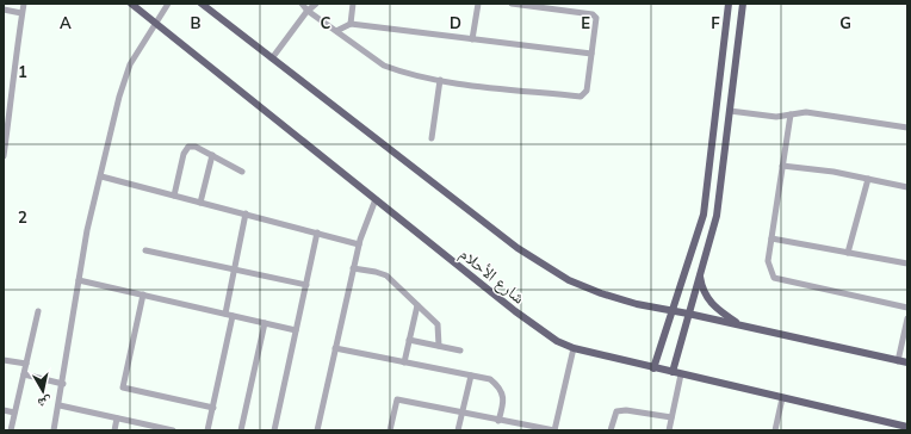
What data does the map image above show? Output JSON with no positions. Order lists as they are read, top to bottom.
{
  "streets": {
    "main road": ["شارع الأحلام"]
  },
  "north": "bottom",
  "grid": {
    "columns": [
      "A",
      "B",
      "C",
      "D",
      "E",
      "F",
      "G"
    ],
    "rows": ["1", "2"]
  }
}
